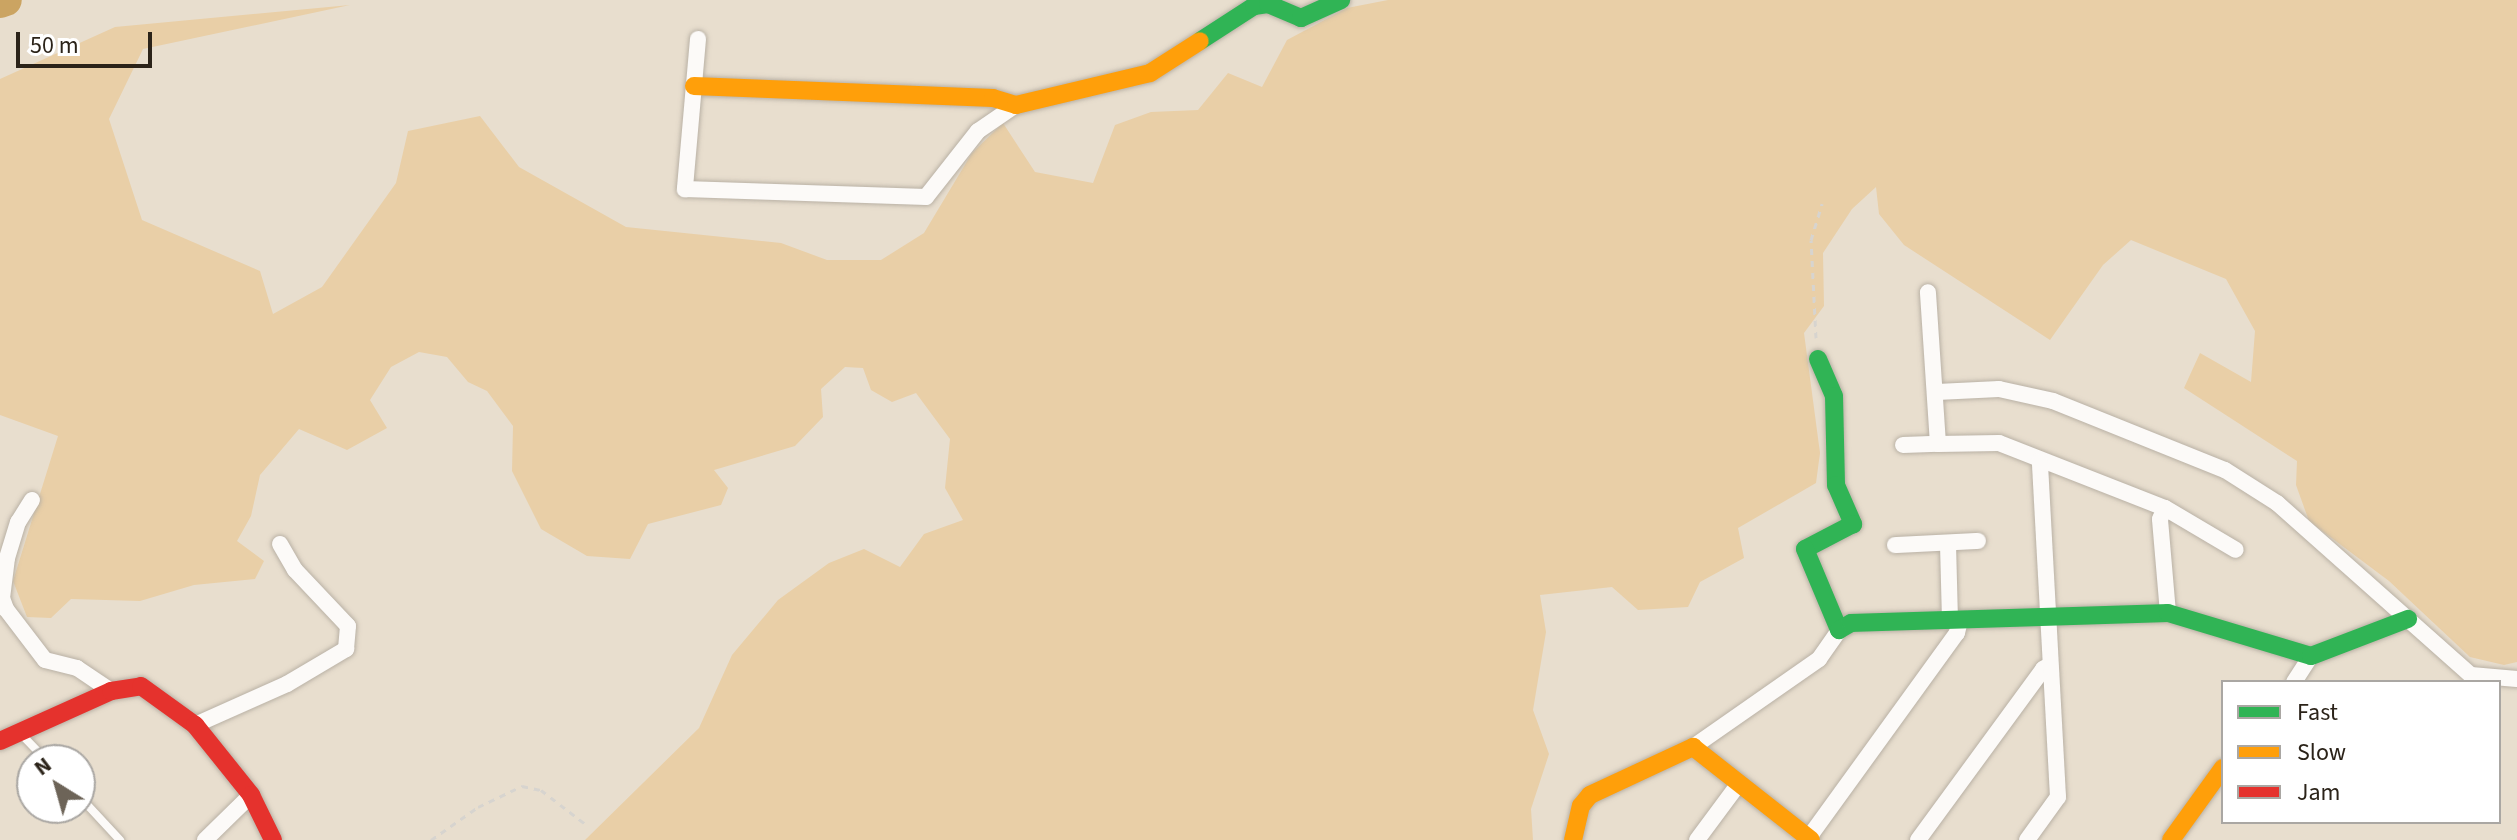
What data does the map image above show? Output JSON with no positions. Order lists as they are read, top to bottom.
{
  "legend": ["Fast", "Slow", "Jam"],
  "scale_bar": "50 m",
  "north": "top left"
}
